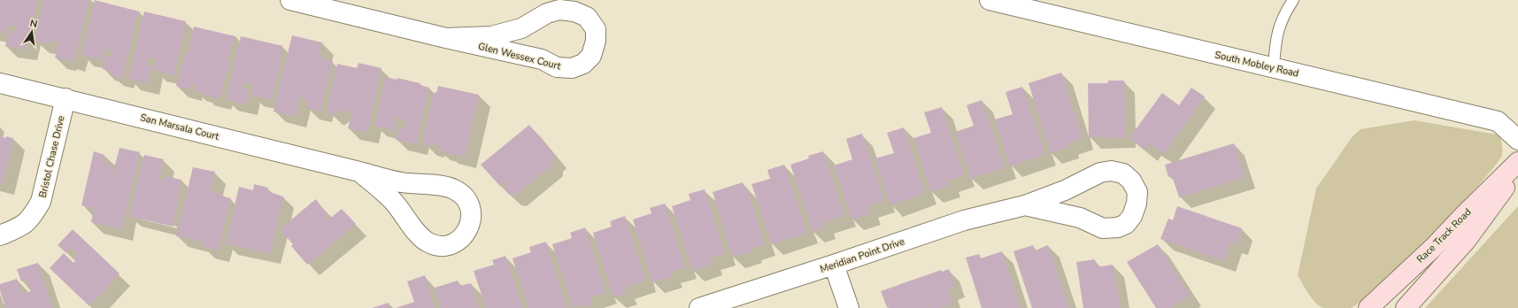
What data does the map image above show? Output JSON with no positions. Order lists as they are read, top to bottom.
{
  "streets": {
    "main road": ["Race Track Road"],
    "street": [
      "Glen Wessex Court",
      "South Mobley Road",
      "San Marsala Court",
      "Bristol Chase Drive",
      "Meridian Point Drive"
    ]
  },
  "crossings": [
    ["San Marsala Court", "Bristol Chase Drive"]
  ],
  "north": "top"
}
